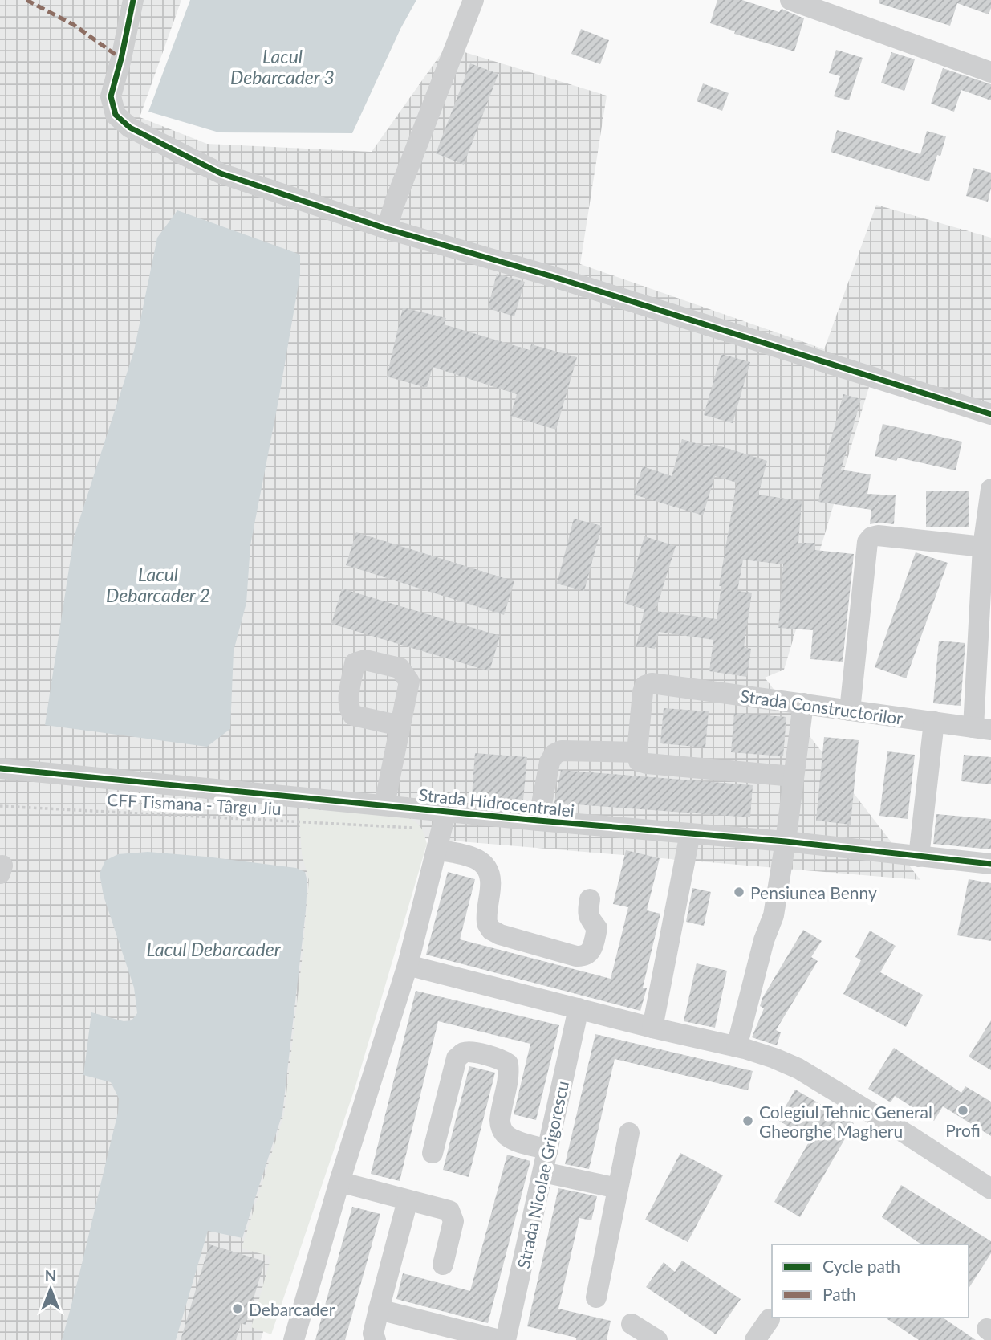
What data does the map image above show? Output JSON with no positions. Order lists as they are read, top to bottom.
{
  "streets": {
    "street": ["Strada Constructorilor", "Strada Hidrocentralei", "Strada Nicolae Grigorescu"],
    "cycle path": ["CFF Tismana - Târgu Jiu"]
  },
  "crossings": [
    ["Strada Hidrocentralei", "CFF Tismana - Târgu Jiu"]
  ],
  "water": ["Lacul Debarcader 3", "Lacul Debarcader 2", "Lacul Debarcader"],
  "places": [
    "Pensiunea Benny",
    "Profi",
    "Colegiul Tehnic General Gheorghe Magheru",
    "Debarcader"
  ],
  "legend": ["Cycle path", "Path"],
  "north": "top"
}
